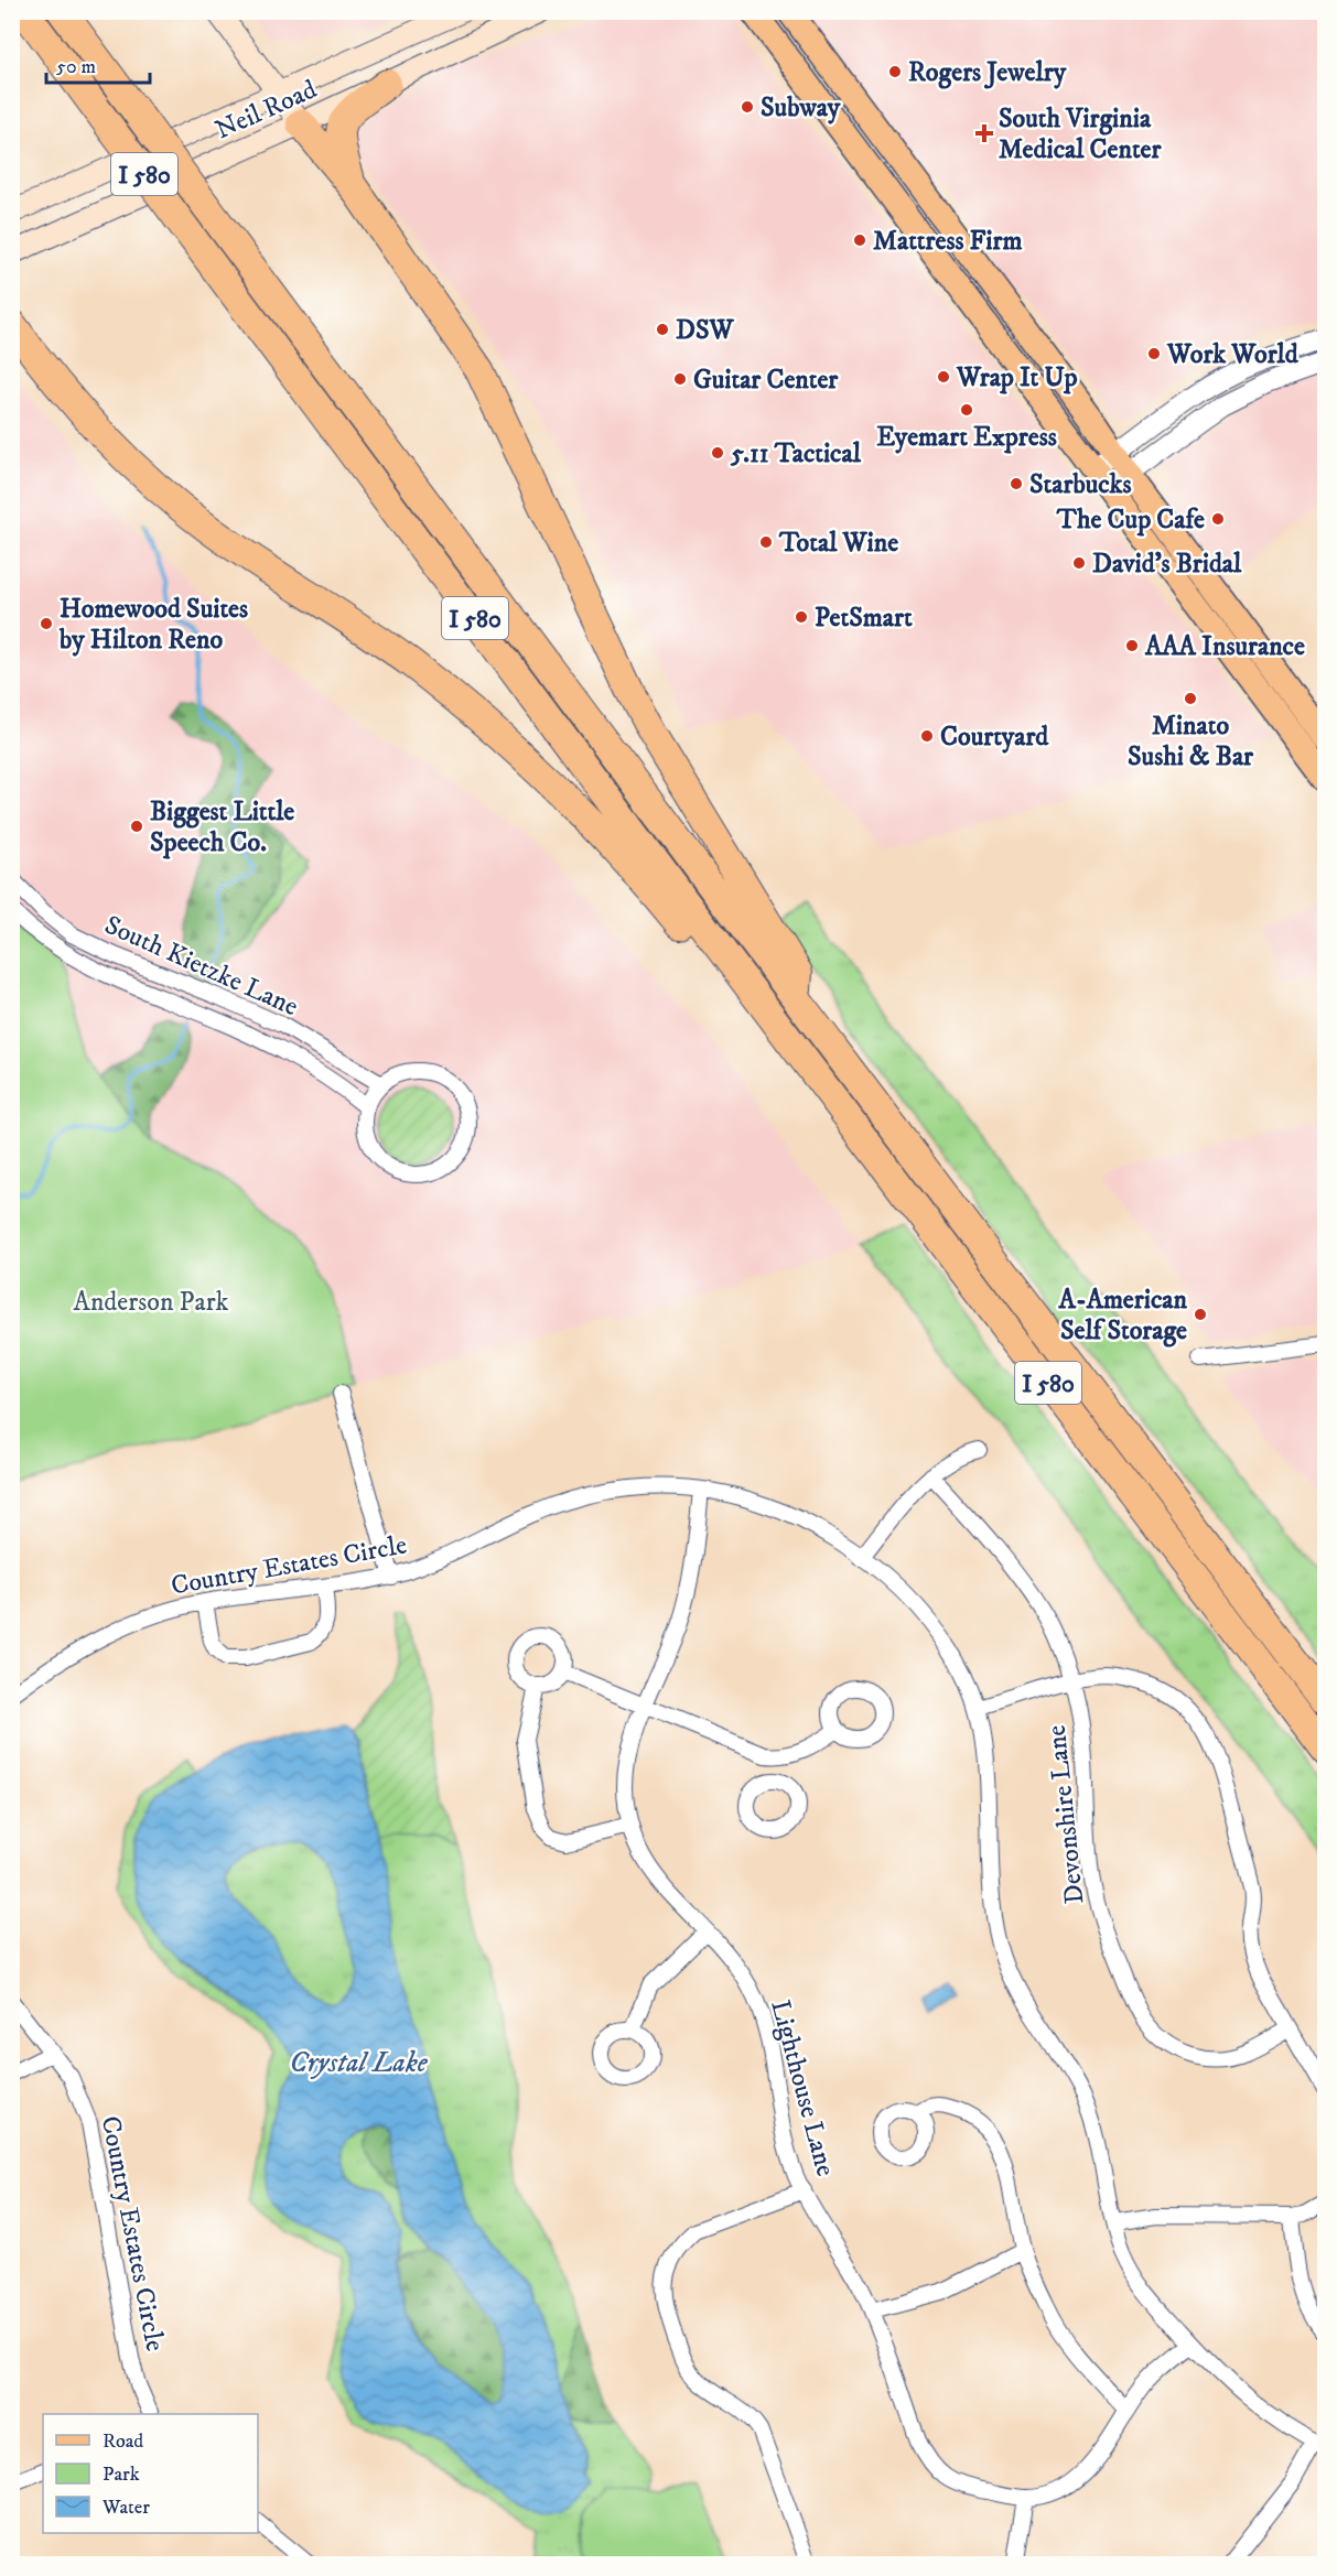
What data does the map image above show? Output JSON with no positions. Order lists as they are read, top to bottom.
{
  "streets": {
    "highway": ["I 580"],
    "main road": ["Neil Road"],
    "street": [
      "South Kietzke Lane",
      "Country Estates Circle",
      "Devonshire Lane",
      "Lighthouse Lane"
    ]
  },
  "crossings": [
    ["Country Estates Circle", "Lighthouse Lane"]
  ],
  "water": ["Crystal Lake"],
  "parks": ["Anderson Park"],
  "places": {
    "other": [
      "Rogers Jewelry",
      "Subway",
      "Mattress Firm",
      "DSW",
      "Work World",
      "Wrap It Up",
      "Guitar Center",
      "Eyemart Express",
      "5.11 Tactical",
      "Starbucks",
      "The Cup Cafe",
      "Total Wine",
      "David's Bridal",
      "PetSmart",
      "Homewood Suites by Hilton Reno",
      "AAA Insurance",
      "Minato Sushi & Bar",
      "Courtyard",
      "Biggest Little Speech Co.",
      "A-American Self Storage"
    ],
    "health": ["South Virginia Medical Center"]
  },
  "legend": ["Road", "Park", "Water"],
  "scale_bar": "50 m"
}
